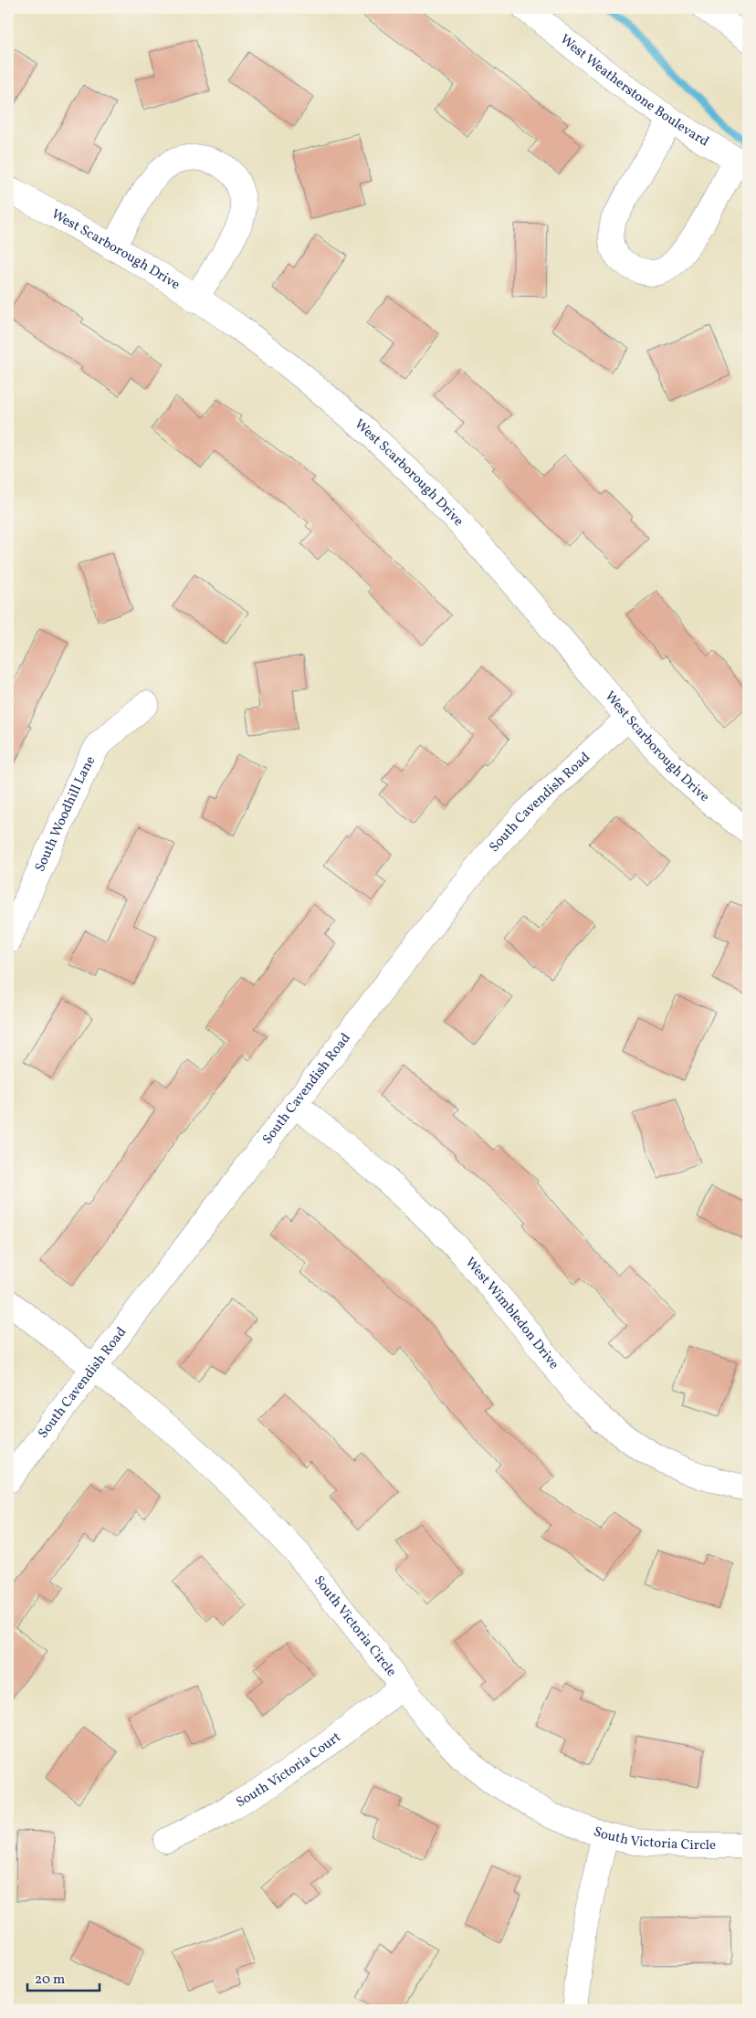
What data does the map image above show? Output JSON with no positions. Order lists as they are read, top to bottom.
{
  "streets": {
    "street": [
      "West Weatherstone Boulevard",
      "West Scarborough Drive",
      "South Cavendish Road",
      "South Woodhill Lane",
      "West Wimbledon Drive",
      "South Victoria Circle",
      "South Victoria Court"
    ]
  },
  "crossings": [
    ["West Scarborough Drive", "South Cavendish Road"],
    ["South Cavendish Road", "West Wimbledon Drive"],
    ["South Cavendish Road", "South Victoria Circle"],
    ["South Victoria Circle", "South Victoria Court"]
  ],
  "scale_bar": "20 m"
}
